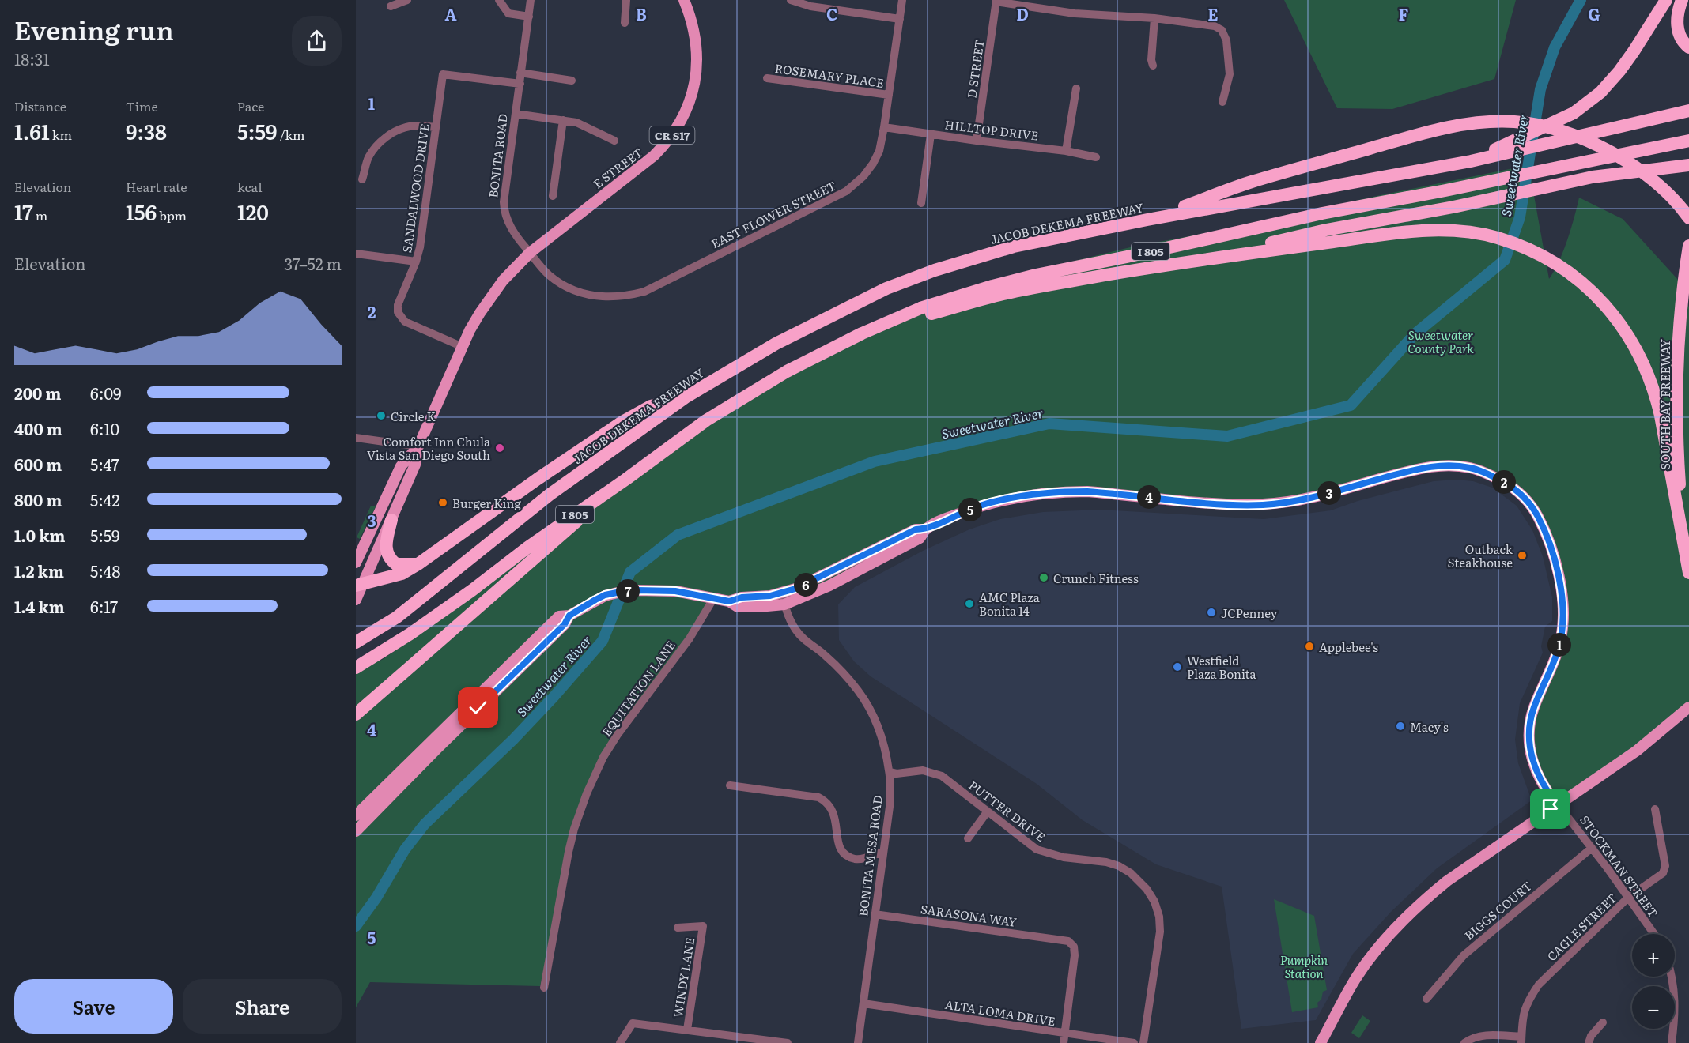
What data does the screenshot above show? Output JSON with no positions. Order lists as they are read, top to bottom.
{
  "streets": {
    "highway": ["JACOB DEKEMA FREEWAY", "I 805", "SOUTH BAY FREEWAY"],
    "main road": ["CR S17", "E STREET"],
    "street": [
      "D STREET",
      "ROSEMARY PLACE",
      "HILLTOP DRIVE",
      "BONITA ROAD",
      "SANDALWOOD DRIVE",
      "EAST FLOWER STREET",
      "EQUITATION LANE",
      "PUTTER DRIVE",
      "BONITA MESA ROAD",
      "STOCKMAN STREET",
      "BIGGS COURT",
      "SARASONA WAY",
      "CAGLE STREET",
      "WINDY LANE",
      "ALTA LOMA DRIVE"
    ]
  },
  "crossings": [
    ["D STREET", "HILLTOP DRIVE"],
    ["ROSEMARY PLACE", "EAST FLOWER STREET"],
    ["HILLTOP DRIVE", "EAST FLOWER STREET"],
    ["CR S17", "BONITA ROAD"],
    ["CR S17", "E STREET"],
    ["CR S17", "SANDALWOOD DRIVE"],
    ["CR S17", "EAST FLOWER STREET"],
    ["BONITA ROAD", "E STREET"],
    ["BONITA ROAD", "SANDALWOOD DRIVE"],
    ["BONITA ROAD", "EAST FLOWER STREET"],
    ["E STREET", "EAST FLOWER STREET"],
    ["PUTTER DRIVE", "BONITA MESA ROAD"],
    ["BONITA MESA ROAD", "SARASONA WAY"],
    ["BONITA MESA ROAD", "ALTA LOMA DRIVE"],
    ["STOCKMAN STREET", "BIGGS COURT"],
    ["STOCKMAN STREET", "CAGLE STREET"],
    ["SARASONA WAY", "ALTA LOMA DRIVE"]
  ],
  "water": ["Sweetwater River"],
  "parks": ["Sweetwater County Park", "Pumpkin Station"],
  "places": [
    "Circle K",
    "Comfort Inn Chula Vista San Diego South",
    "Burger King",
    "Outback Steakhouse",
    "Crunch Fitness",
    "AMC Plaza Bonita 14",
    "JCPenney",
    "Applebee's",
    "Westfield Plaza Bonita",
    "Macy's"
  ],
  "page": {
    "heading": ["Evening run", "18:31"],
    "stats": [
      ["Distance", "1.61 km"],
      ["Time", "9:38"],
      ["Pace", "5:59 /km"],
      ["Elevation", "17 m"],
      ["Heart rate", "156 bpm"],
      ["kcal", "120"]
    ],
    "chart": ["Elevation", "37–52 m"],
    "list": [
      {
        "name": "200 m",
        "note": "6:09"
      },
      {
        "name": "400 m",
        "note": "6:10"
      },
      {
        "name": "600 m",
        "note": "5:47"
      },
      {
        "name": "800 m",
        "note": "5:42"
      },
      {
        "name": "1.0 km",
        "note": "5:59"
      },
      {
        "name": "1.2 km",
        "note": "5:48"
      },
      {
        "name": "1.4 km",
        "note": "6:17"
      }
    ],
    "pins": [
      "2",
      "3",
      "4",
      "5",
      "6",
      "7",
      "1"
    ],
    "map_buttons": ["+", "−"],
    "buttons": ["Save", "Share"]
  },
  "grid": {
    "columns": [
      "A",
      "B",
      "C",
      "D",
      "E",
      "F",
      "G"
    ],
    "rows": [
      "1",
      "2",
      "3",
      "4",
      "5"
    ]
  }
}
